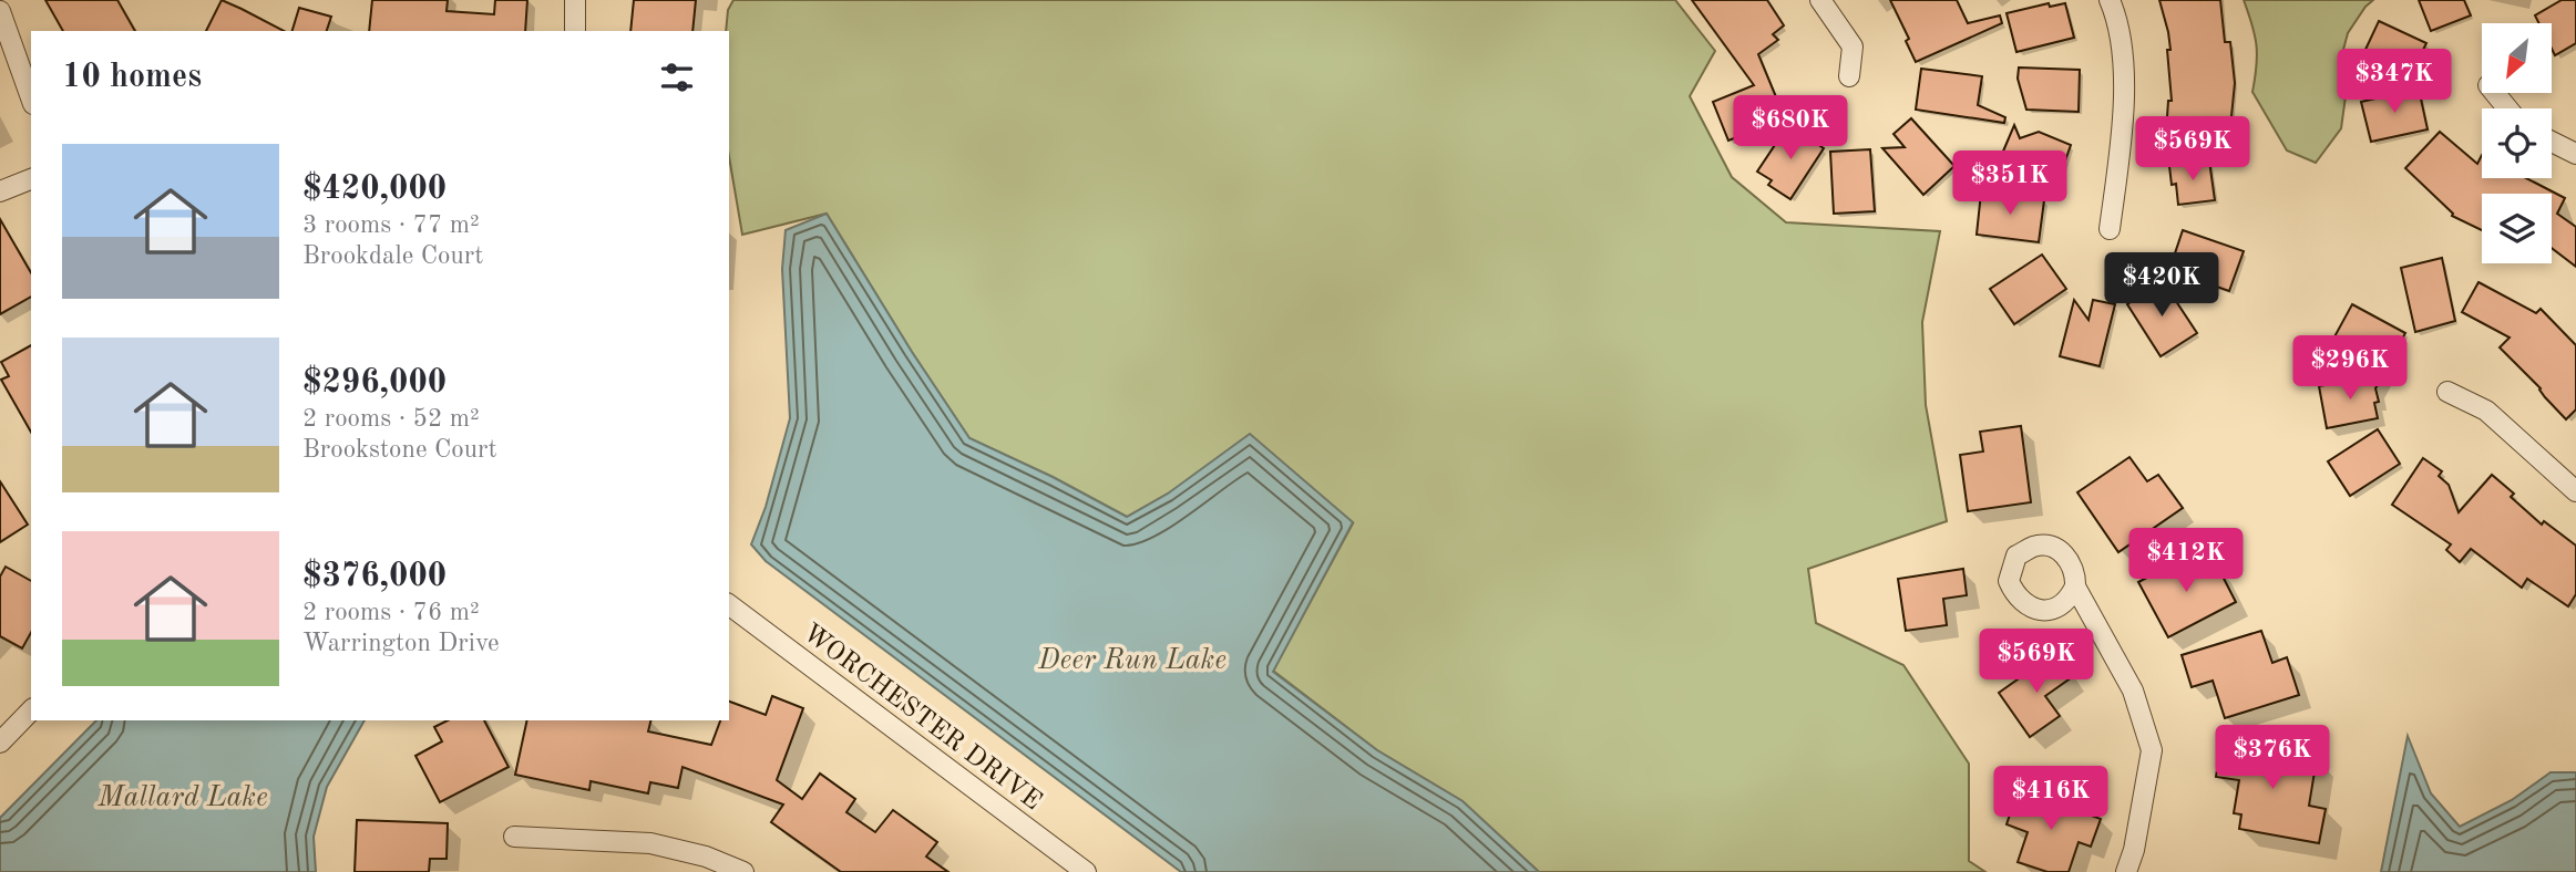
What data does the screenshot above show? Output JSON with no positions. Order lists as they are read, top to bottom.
{
  "streets": {
    "street": ["WORCHESTER DRIVE"]
  },
  "water": ["Deer Run Lake", "Mallard Lake"],
  "north": "bottom left",
  "page": {
    "heading": "10 homes",
    "price": [
      "$347K",
      "$680K",
      "$569K",
      "$351K",
      "$420K",
      "$296K",
      "$412K",
      "$569K",
      "$376K",
      "$416K"
    ],
    "list": [
      {
        "name": "$420,000",
        "note": "3 rooms · 77 m² · Brookdale Court"
      },
      {
        "name": "$296,000",
        "note": "2 rooms · 52 m² · Brookstone Court"
      },
      {
        "name": "$376,000",
        "note": "2 rooms · 76 m² · Warrington Drive"
      }
    ]
  }
}
